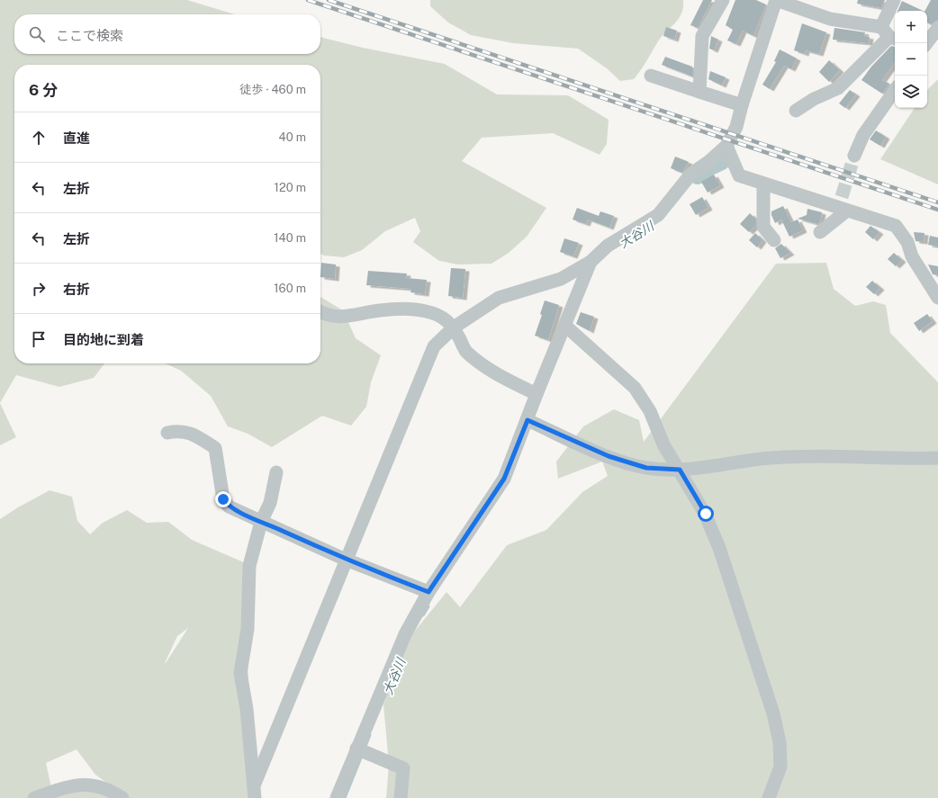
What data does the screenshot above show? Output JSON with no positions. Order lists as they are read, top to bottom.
{
  "water": ["大谷川"],
  "page": {
    "map_buttons": ["+", "−"],
    "search": "ここで検索",
    "heading": ["6 分", "徒歩 · 460 m"],
    "list": [
      ["直進", "40 m"],
      ["左折", "120 m"],
      ["左折", "140 m"],
      ["右折", "160 m"],
      "目的地に到着"
    ]
  }
}
